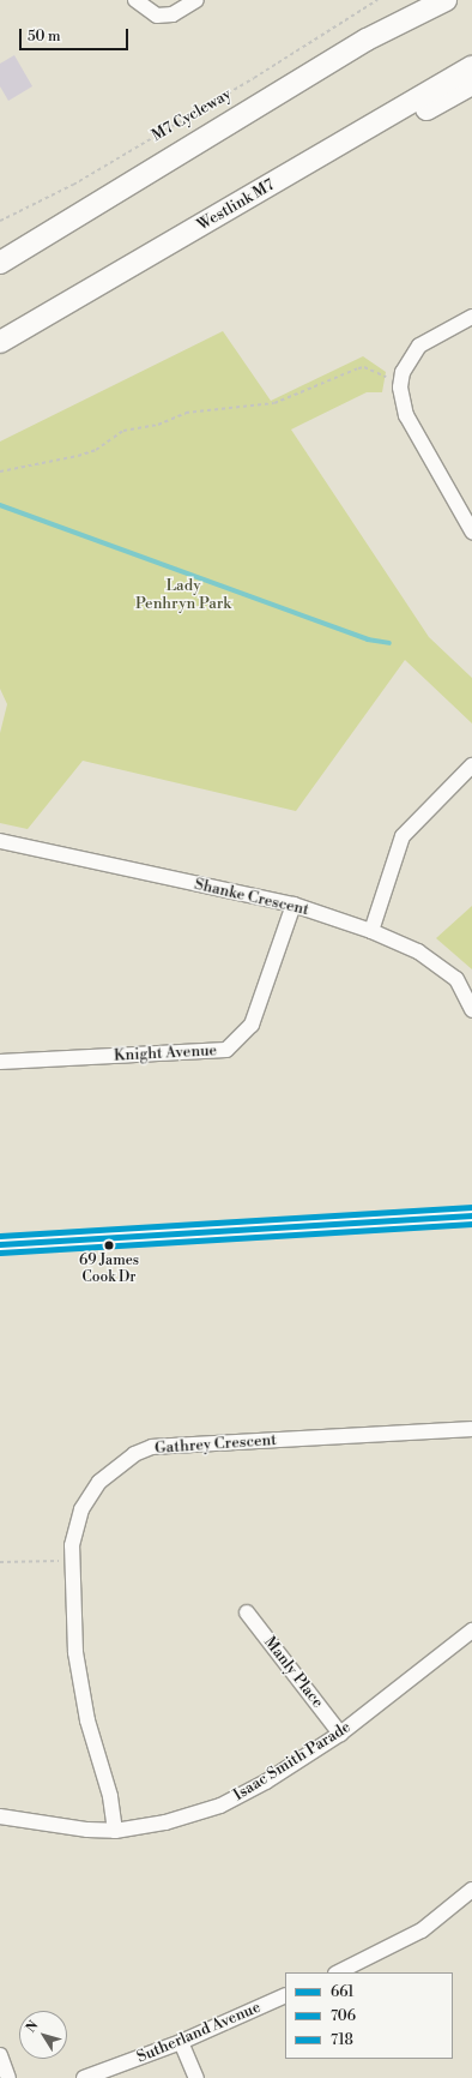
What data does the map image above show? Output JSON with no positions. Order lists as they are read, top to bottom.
{
  "streets": {
    "highway": ["Westlink M7"],
    "street": [
      "Shanke Crescent",
      "Knight Avenue",
      "Gathrey Crescent",
      "Manly Place",
      "Isaac Smith Parade",
      "Sutherland Avenue"
    ],
    "path": ["M7 Cycleway"]
  },
  "crossings": [
    ["Shanke Crescent", "Knight Avenue"],
    ["Gathrey Crescent", "Isaac Smith Parade"],
    ["Manly Place", "Isaac Smith Parade"]
  ],
  "parks": ["Lady Penhryn Park"],
  "places": ["69 James Cook Dr"],
  "lines": ["transit line 718", "transit line 661", "transit line 706"],
  "legend": ["661", "706", "718"],
  "scale_bar": "50 m",
  "north": "top left"
}
